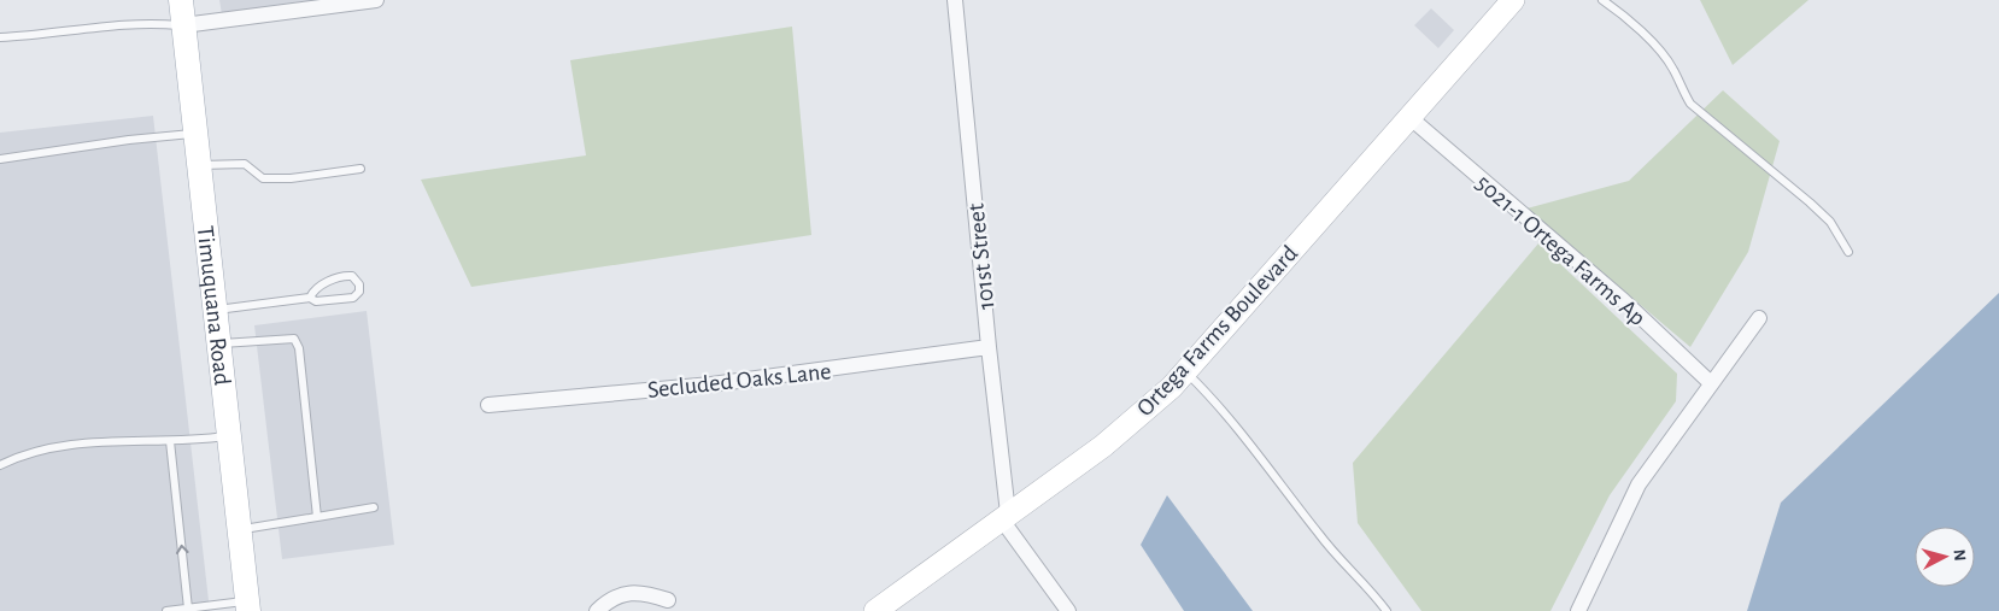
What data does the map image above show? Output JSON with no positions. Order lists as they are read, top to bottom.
{
  "streets": {
    "main road": ["Timuquana Road"],
    "street": [
      "5021-1 Ortega Farms Ap",
      "101st Street",
      "Ortega Farms Boulevard",
      "Secluded Oaks Lane"
    ]
  },
  "crossings": [
    ["5021-1 Ortega Farms Ap", "Ortega Farms Boulevard"],
    ["101st Street", "Ortega Farms Boulevard"],
    ["101st Street", "Secluded Oaks Lane"]
  ],
  "north": "right"
}
